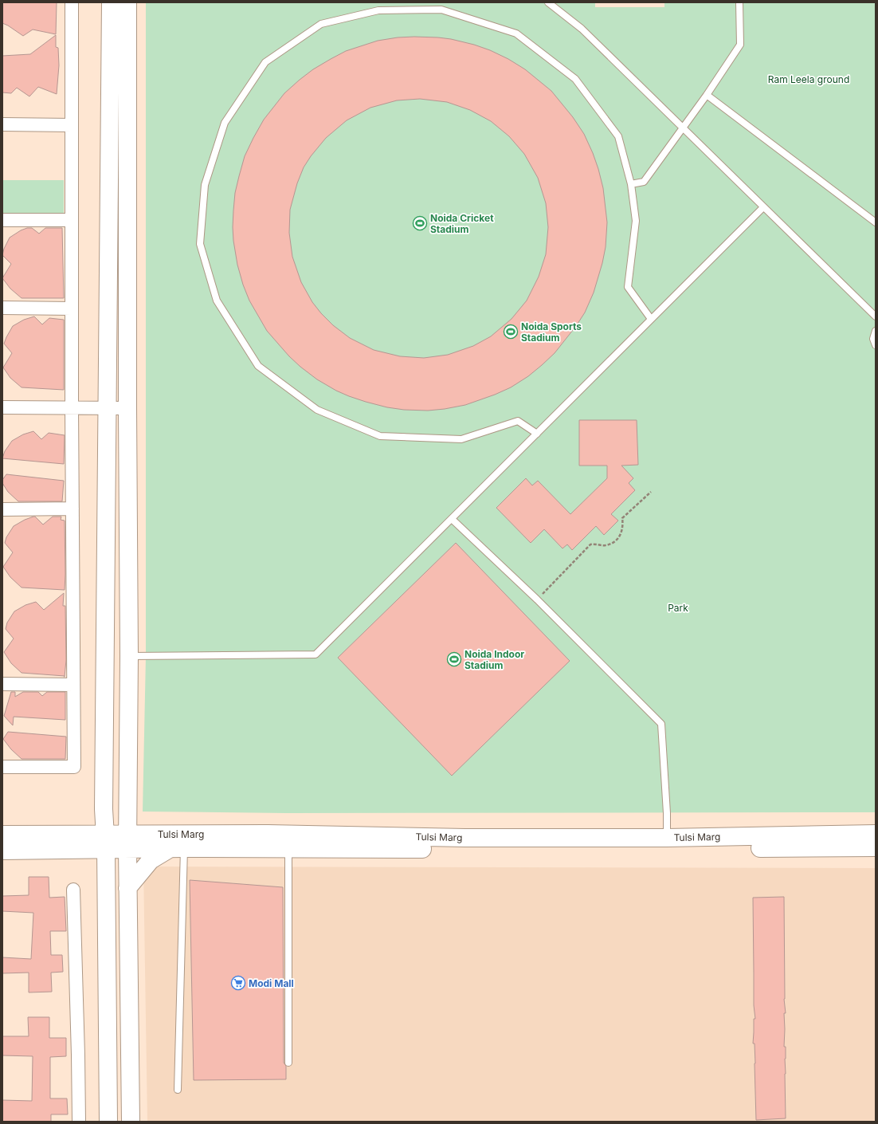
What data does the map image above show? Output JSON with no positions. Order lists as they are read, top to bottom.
{
  "streets": {
    "main road": ["Tulsi Marg"]
  },
  "parks": ["Ram Leela ground", "Park"],
  "places": {
    "sports": ["Noida Cricket Stadium", "Noida Sports Stadium", "Noida Indoor Stadium"],
    "supermarket": ["Modi Mall"]
  }
}
